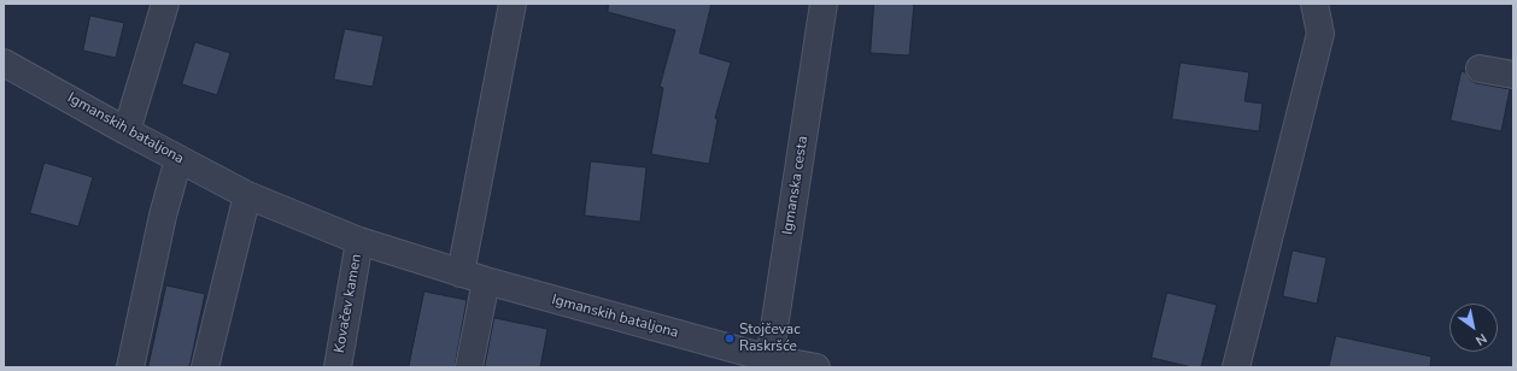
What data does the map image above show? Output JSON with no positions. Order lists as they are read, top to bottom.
{
  "streets": {
    "street": ["Igmanskih bataljona", "Igmanska cesta", "Kovačev kamen"]
  },
  "crossings": [
    ["Igmanskih bataljona", "Igmanska cesta"],
    ["Igmanskih bataljona", "Kovačev kamen"]
  ],
  "places": ["Stojčevac Raskršće"],
  "north": "bottom right"
}
